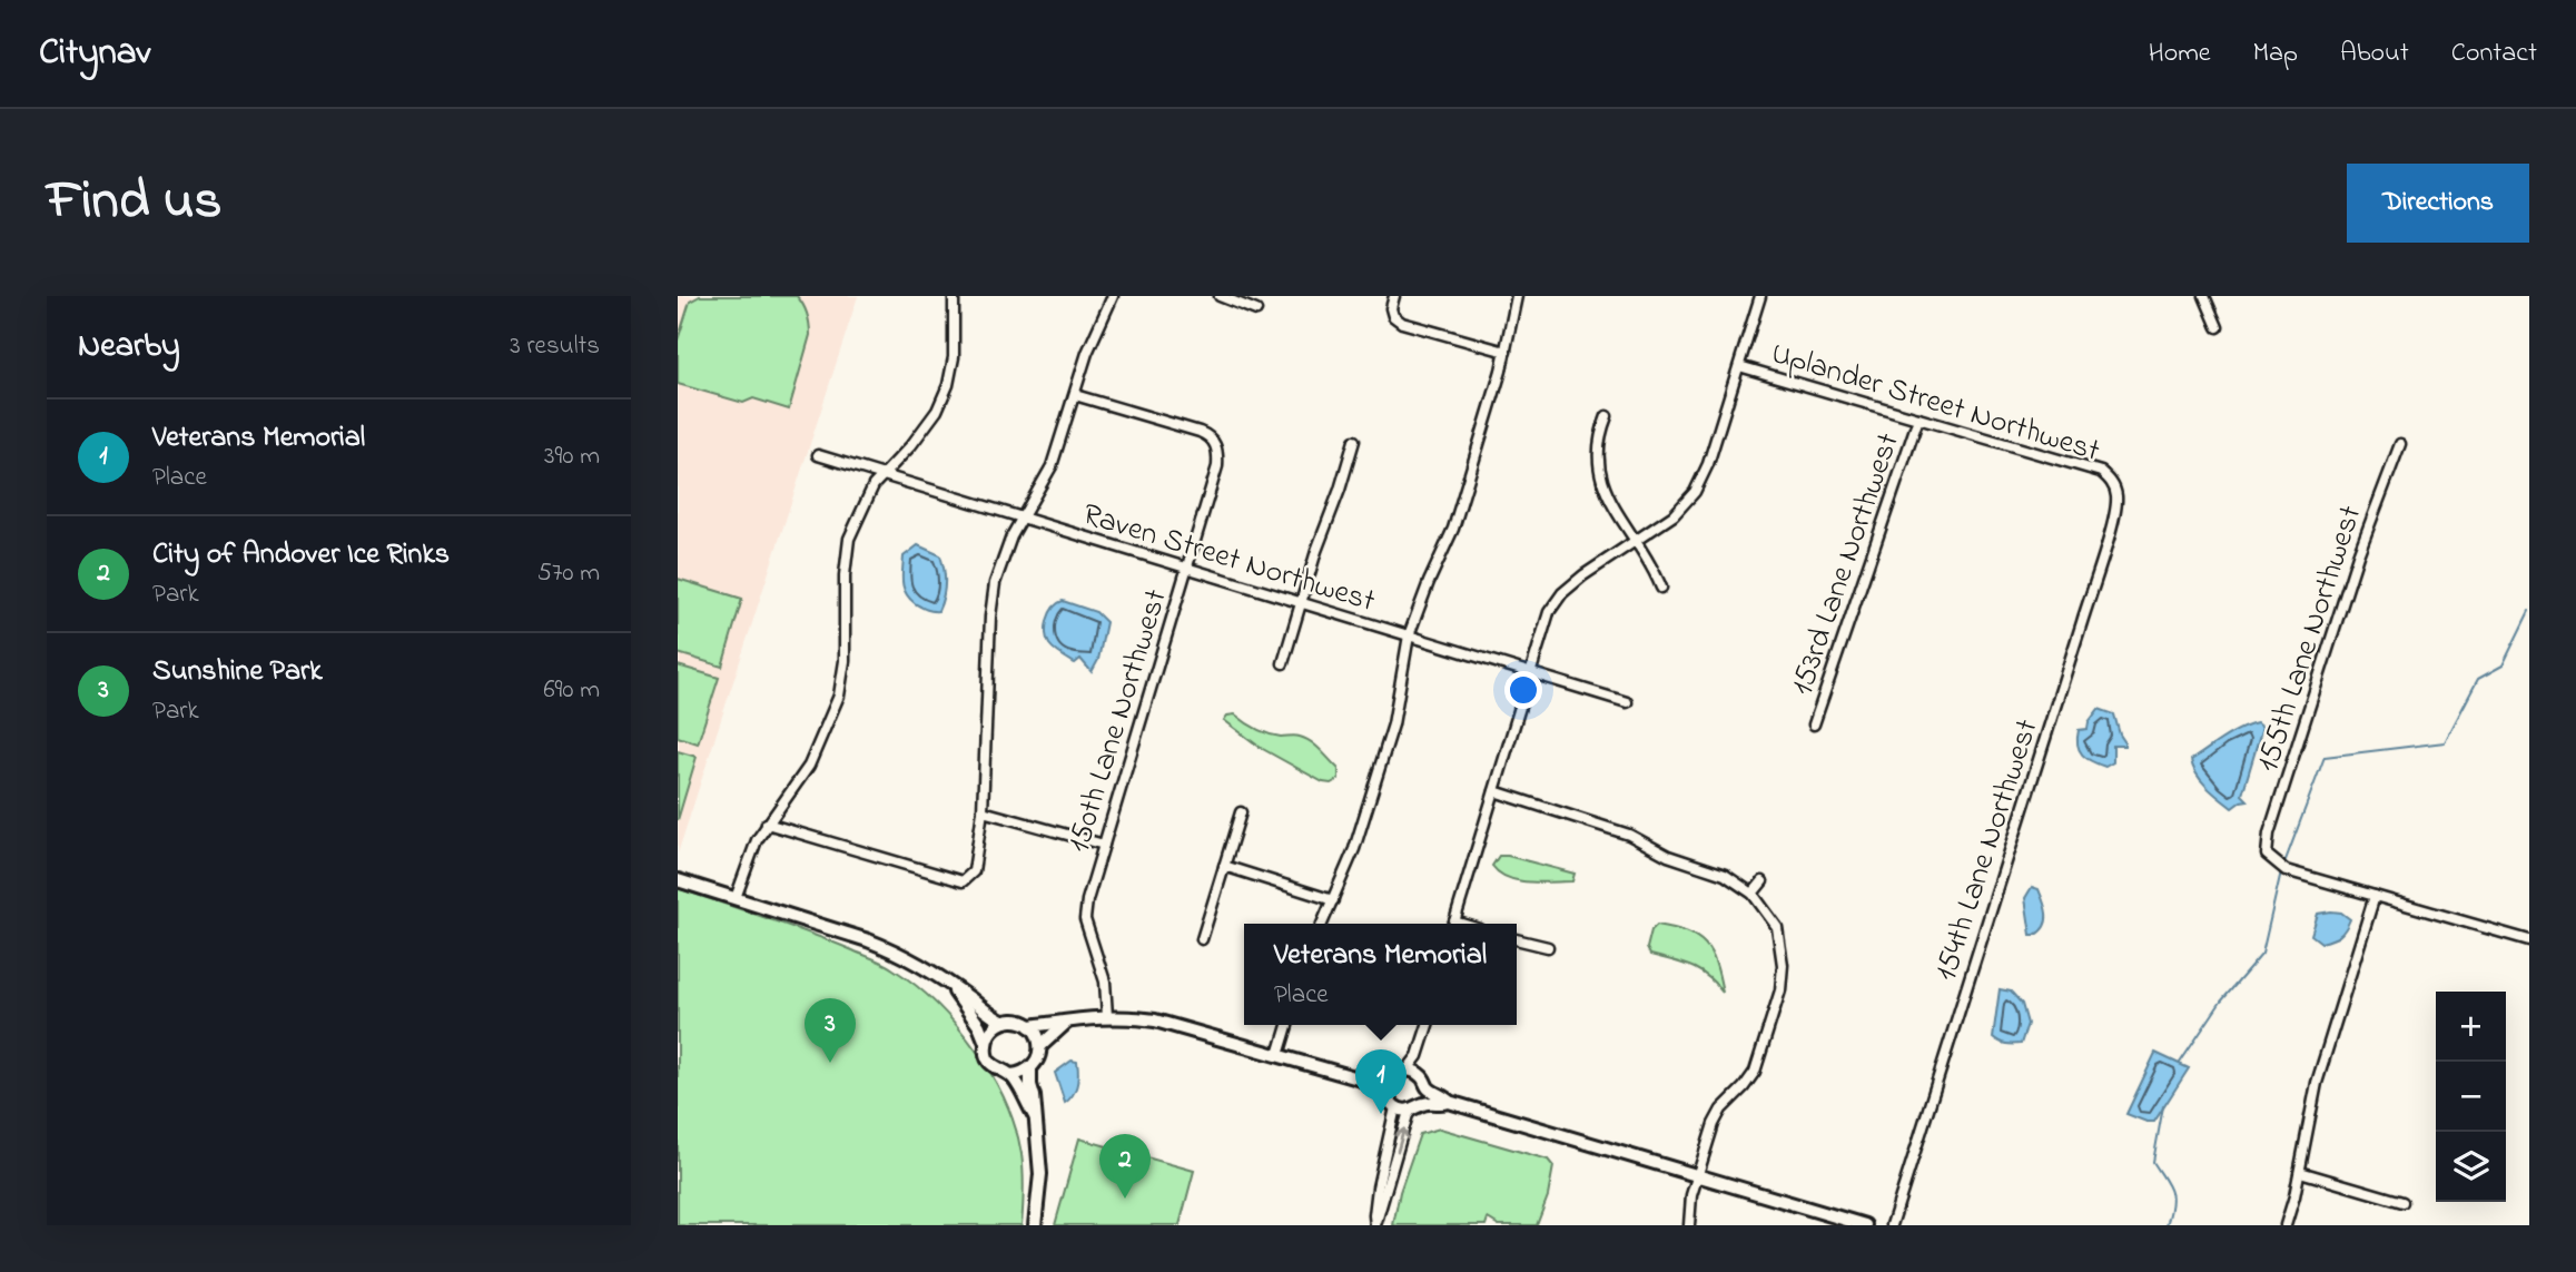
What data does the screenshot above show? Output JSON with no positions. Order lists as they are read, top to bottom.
{
  "streets": {
    "street": [
      "Uplander Street Northwest",
      "Raven Street Northwest",
      "153rd Lane Northwest",
      "155th Lane Northwest",
      "150th Lane Northwest",
      "154th Lane Northwest"
    ]
  },
  "crossings": [
    ["Uplander Street Northwest", "153rd Lane Northwest"],
    ["Uplander Street Northwest", "154th Lane Northwest"],
    ["Raven Street Northwest", "150th Lane Northwest"]
  ],
  "page": {
    "header": "Citynav",
    "nav": [
      "Home",
      "Map",
      "About",
      "Contact"
    ],
    "title": "Find us",
    "buttons": "Directions",
    "heading": ["Nearby", "3 results"],
    "list": [
      {
        "mark": "1",
        "name": "Veterans Memorial",
        "note": "Place",
        "value": "390 m"
      },
      {
        "mark": "2",
        "name": "City of Andover Ice Rinks",
        "note": "Park",
        "value": "570 m"
      },
      {
        "mark": "3",
        "name": "Sunshine Park",
        "note": "Park",
        "value": "690 m"
      }
    ],
    "popup": ["Veterans Memorial", "Place"],
    "map_buttons": ["+", "−"],
    "pins": ["3", "1", "2"]
  }
}
